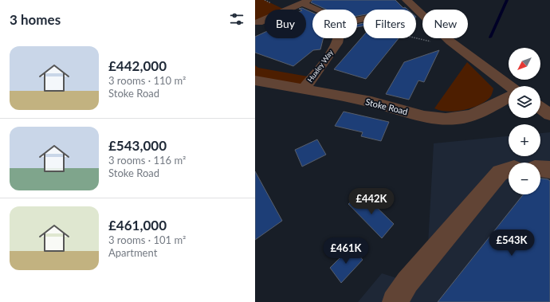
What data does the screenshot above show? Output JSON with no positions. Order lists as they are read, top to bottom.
{
  "streets": {
    "street": ["Huxley Way", "Stoke Road"]
  },
  "crossings": [
    ["Huxley Way", "Stoke Road"]
  ],
  "north": "bottom left",
  "page": {
    "heading": "3 homes",
    "chip": [
      "Buy",
      "Rent",
      "Filters",
      "New"
    ],
    "list": [
      {
        "name": "£442,000",
        "note": "3 rooms · 110 m² · Stoke Road"
      },
      {
        "name": "£543,000",
        "note": "3 rooms · 116 m² · Stoke Road"
      },
      {
        "name": "£461,000",
        "note": "3 rooms · 101 m² · Apartment"
      }
    ],
    "map_buttons": ["+", "−"],
    "price": ["£442K", "£543K", "£461K"]
  }
}
